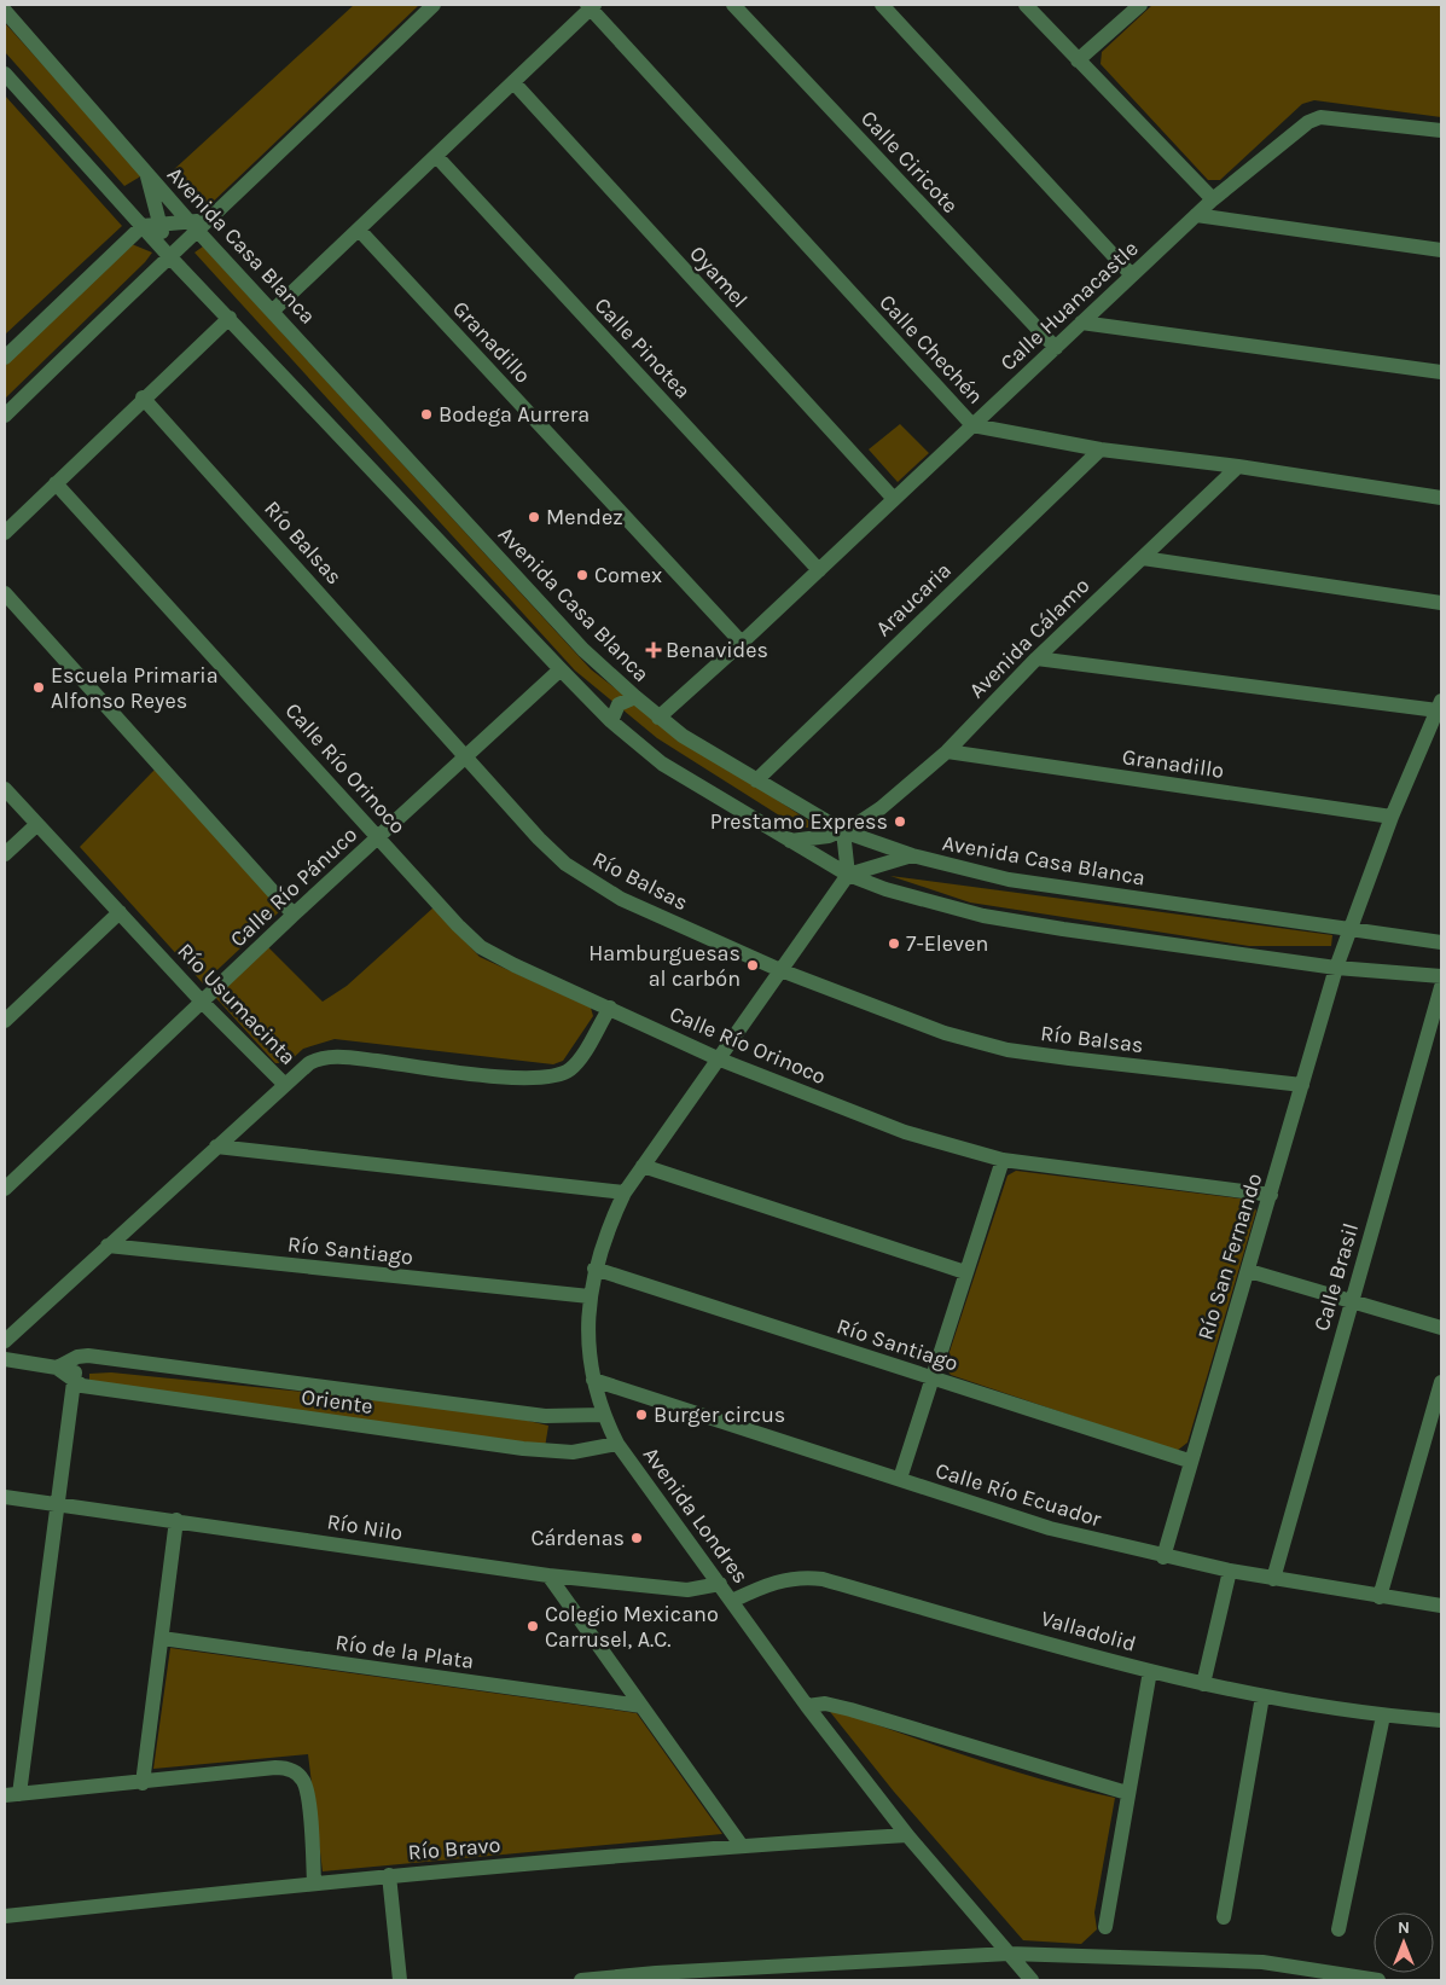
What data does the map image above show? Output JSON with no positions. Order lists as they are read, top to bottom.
{
  "streets": {
    "street": [
      "Calle Ciricote",
      "Avenida Casa Blanca",
      "Oyamel",
      "Calle Huanacastle",
      "Granadillo",
      "Calle Pinotea",
      "Calle Chechén",
      "Río Balsas",
      "Araucaria",
      "Avenida Cálamo",
      "Calle Río Orinoco",
      "Calle Río Pánuco",
      "Río Usumacinta",
      "Río Santiago",
      "Río San Fernando",
      "Calle Brasil",
      "Oriente",
      "Calle Río Ecuador",
      "Avenida Londres",
      "Río Nilo",
      "Valladolid",
      "Río de la Plata",
      "Río Bravo"
    ]
  },
  "crossings": [
    ["Calle Ciricote", "Calle Huanacastle"],
    ["Avenida Casa Blanca", "Calle Huanacastle"],
    ["Avenida Casa Blanca", "Araucaria"],
    ["Avenida Casa Blanca", "Avenida Cálamo"],
    ["Avenida Casa Blanca", "Río San Fernando"],
    ["Oyamel", "Calle Huanacastle"],
    ["Calle Huanacastle", "Granadillo"],
    ["Calle Huanacastle", "Calle Pinotea"],
    ["Calle Huanacastle", "Calle Chechén"],
    ["Granadillo", "Avenida Cálamo"],
    ["Granadillo", "Río San Fernando"],
    ["Calle Chechén", "Araucaria"],
    ["Calle Chechén", "Avenida Cálamo"],
    ["Río Balsas", "Calle Río Pánuco"],
    ["Río Balsas", "Río San Fernando"],
    ["Río Balsas", "Avenida Londres"],
    ["Calle Río Orinoco", "Calle Río Pánuco"],
    ["Calle Río Orinoco", "Río Usumacinta"],
    ["Calle Río Orinoco", "Río San Fernando"],
    ["Calle Río Orinoco", "Avenida Londres"],
    ["Calle Río Pánuco", "Río Usumacinta"],
    ["Río Santiago", "Río San Fernando"],
    ["Río Santiago", "Avenida Londres"],
    ["Río San Fernando", "Calle Río Ecuador"],
    ["Calle Brasil", "Calle Río Ecuador"],
    ["Oriente", "Avenida Londres"],
    ["Calle Río Ecuador", "Avenida Londres"],
    ["Avenida Londres", "Río Nilo"],
    ["Avenida Londres", "Valladolid"],
    ["Avenida Londres", "Río Bravo"]
  ],
  "places": {
    "other": [
      "Bodega Aurrera",
      "Mendez",
      "Comex",
      "Escuela Primaria Alfonso Reyes",
      "Prestamo Express",
      "7-Eleven",
      "Hamburguesas al carbón",
      "Burger circus",
      "Cárdenas",
      "Colegio Mexicano Carrusel, A.C."
    ],
    "health": ["Benavides"]
  },
  "north": "top"
}
